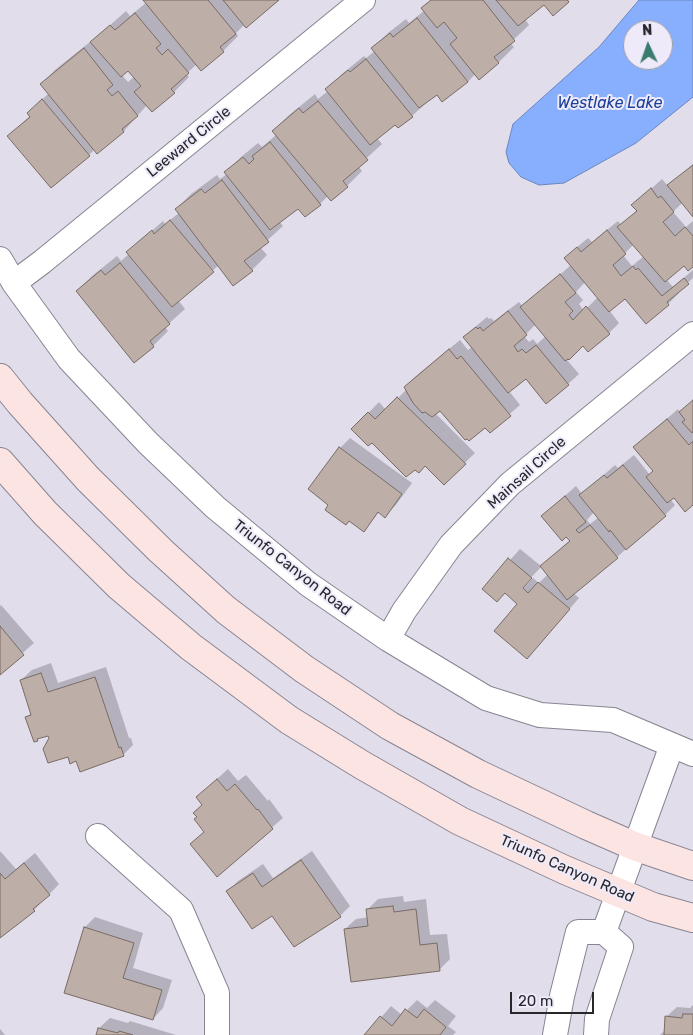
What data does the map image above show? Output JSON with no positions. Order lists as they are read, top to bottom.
{
  "streets": {
    "street": ["Leeward Circle", "Mainsail Circle", "Triunfo Canyon Road"]
  },
  "crossings": [
    ["Leeward Circle", "Triunfo Canyon Road"],
    ["Mainsail Circle", "Triunfo Canyon Road"]
  ],
  "water": ["Westlake Lake"],
  "scale_bar": "20 m",
  "north": "top"
}
